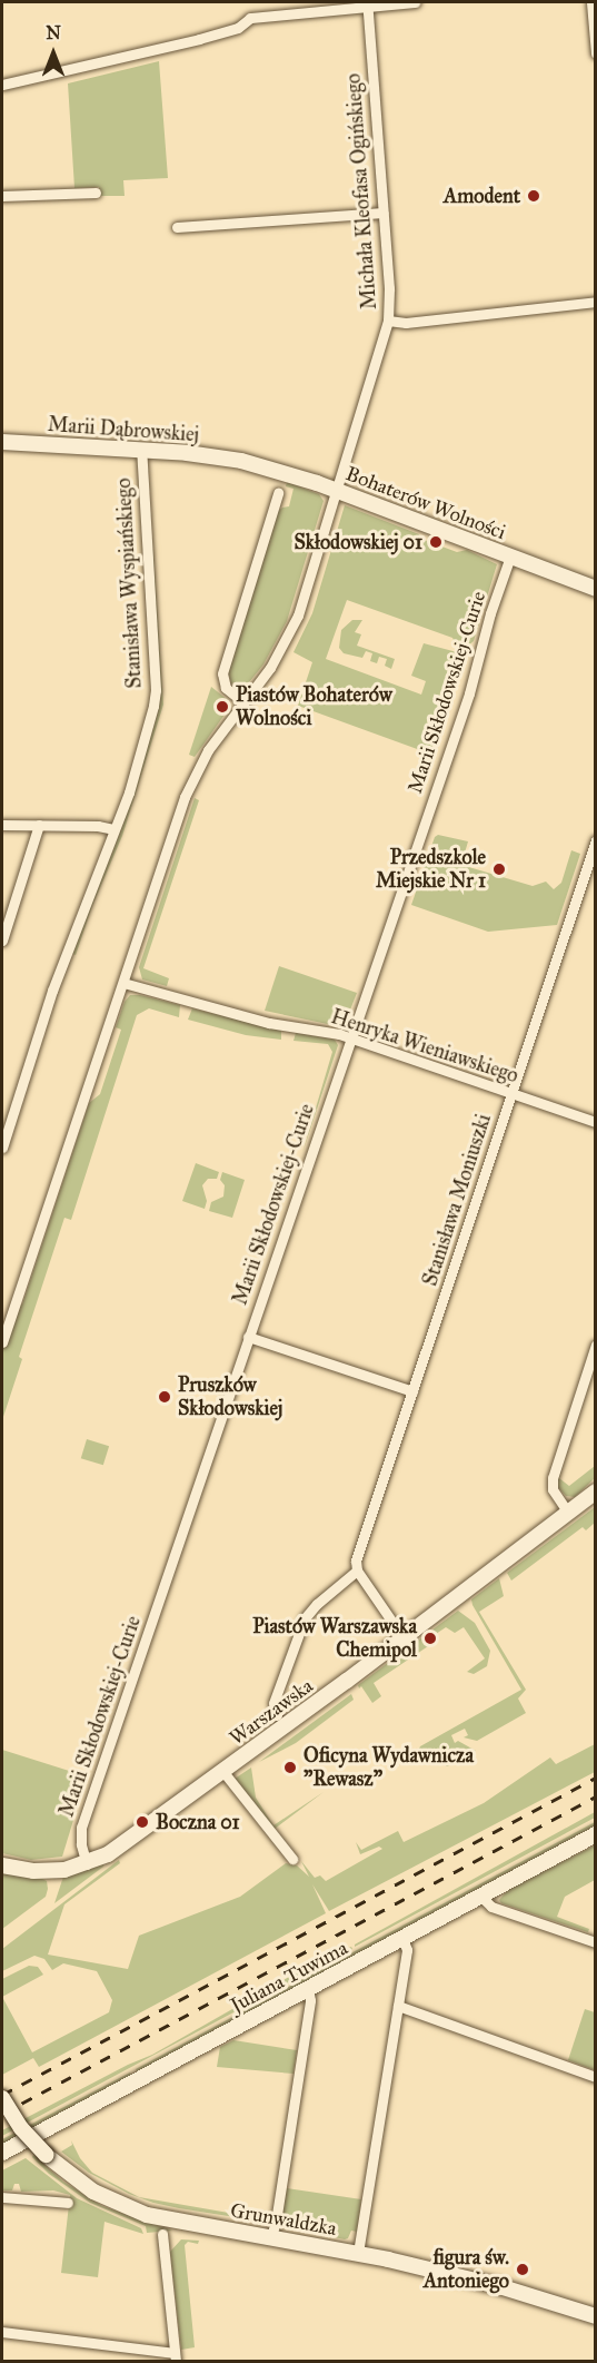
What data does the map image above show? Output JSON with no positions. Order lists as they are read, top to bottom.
{
  "streets": {
    "street": [
      "Michała Kleofasa Ogińskiego",
      "Marii Dąbrowskiej",
      "Bohaterów Wolności",
      "Stanisława Wyspiańskiego",
      "Marii Skłodowskiej-Curie",
      "Henryka Wieniawskiego",
      "Stanisława Moniuszki",
      "Warszawska",
      "Juliana Tuwima",
      "Grunwaldzka"
    ]
  },
  "crossings": [
    ["Michała Kleofasa Ogińskiego", "Bohaterów Wolności"],
    ["Michała Kleofasa Ogińskiego", "Henryka Wieniawskiego"],
    ["Marii Dąbrowskiej", "Bohaterów Wolności"],
    ["Marii Dąbrowskiej", "Stanisława Wyspiańskiego"],
    ["Bohaterów Wolności", "Marii Skłodowskiej-Curie"],
    ["Marii Skłodowskiej-Curie", "Henryka Wieniawskiego"],
    ["Marii Skłodowskiej-Curie", "Warszawska"],
    ["Henryka Wieniawskiego", "Stanisława Moniuszki"]
  ],
  "places": [
    "Amodent",
    "Skłodowskiej 01",
    "Piastów Bohaterów Wolności",
    "Przedszkole Miejskie Nr 1",
    "Pruszków Skłodowskiej",
    "Piastów Warszawska Chemipol",
    "Oficyna Wydawnicza \"Rewasz\"",
    "Boczna 01",
    "figura św. Antoniego"
  ],
  "north": "top"
}
